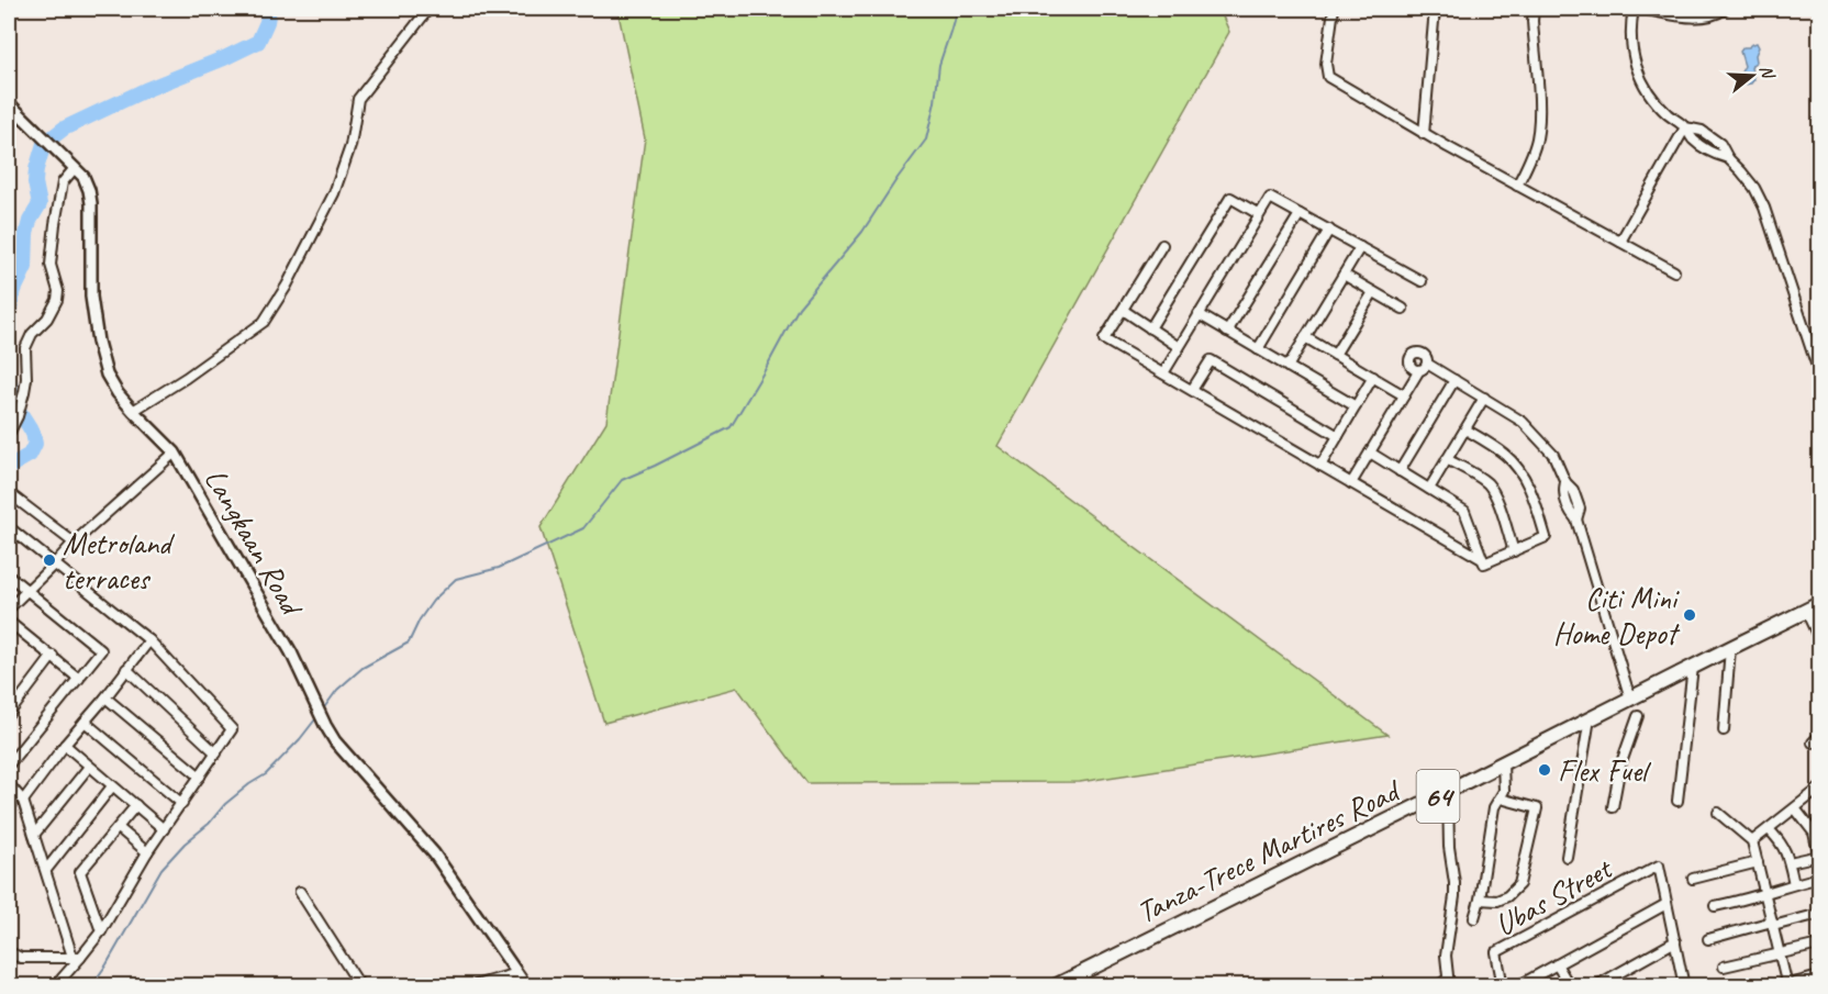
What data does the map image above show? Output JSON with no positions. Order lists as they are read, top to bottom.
{
  "streets": {
    "main road": ["64", "Tanza-Trece Martires Road"],
    "street": ["Langkaan Road", "Ubas Street"]
  },
  "places": ["Metroland terraces", "Citi Mini Home Depot", "Flex Fuel"],
  "north": "right"
}
